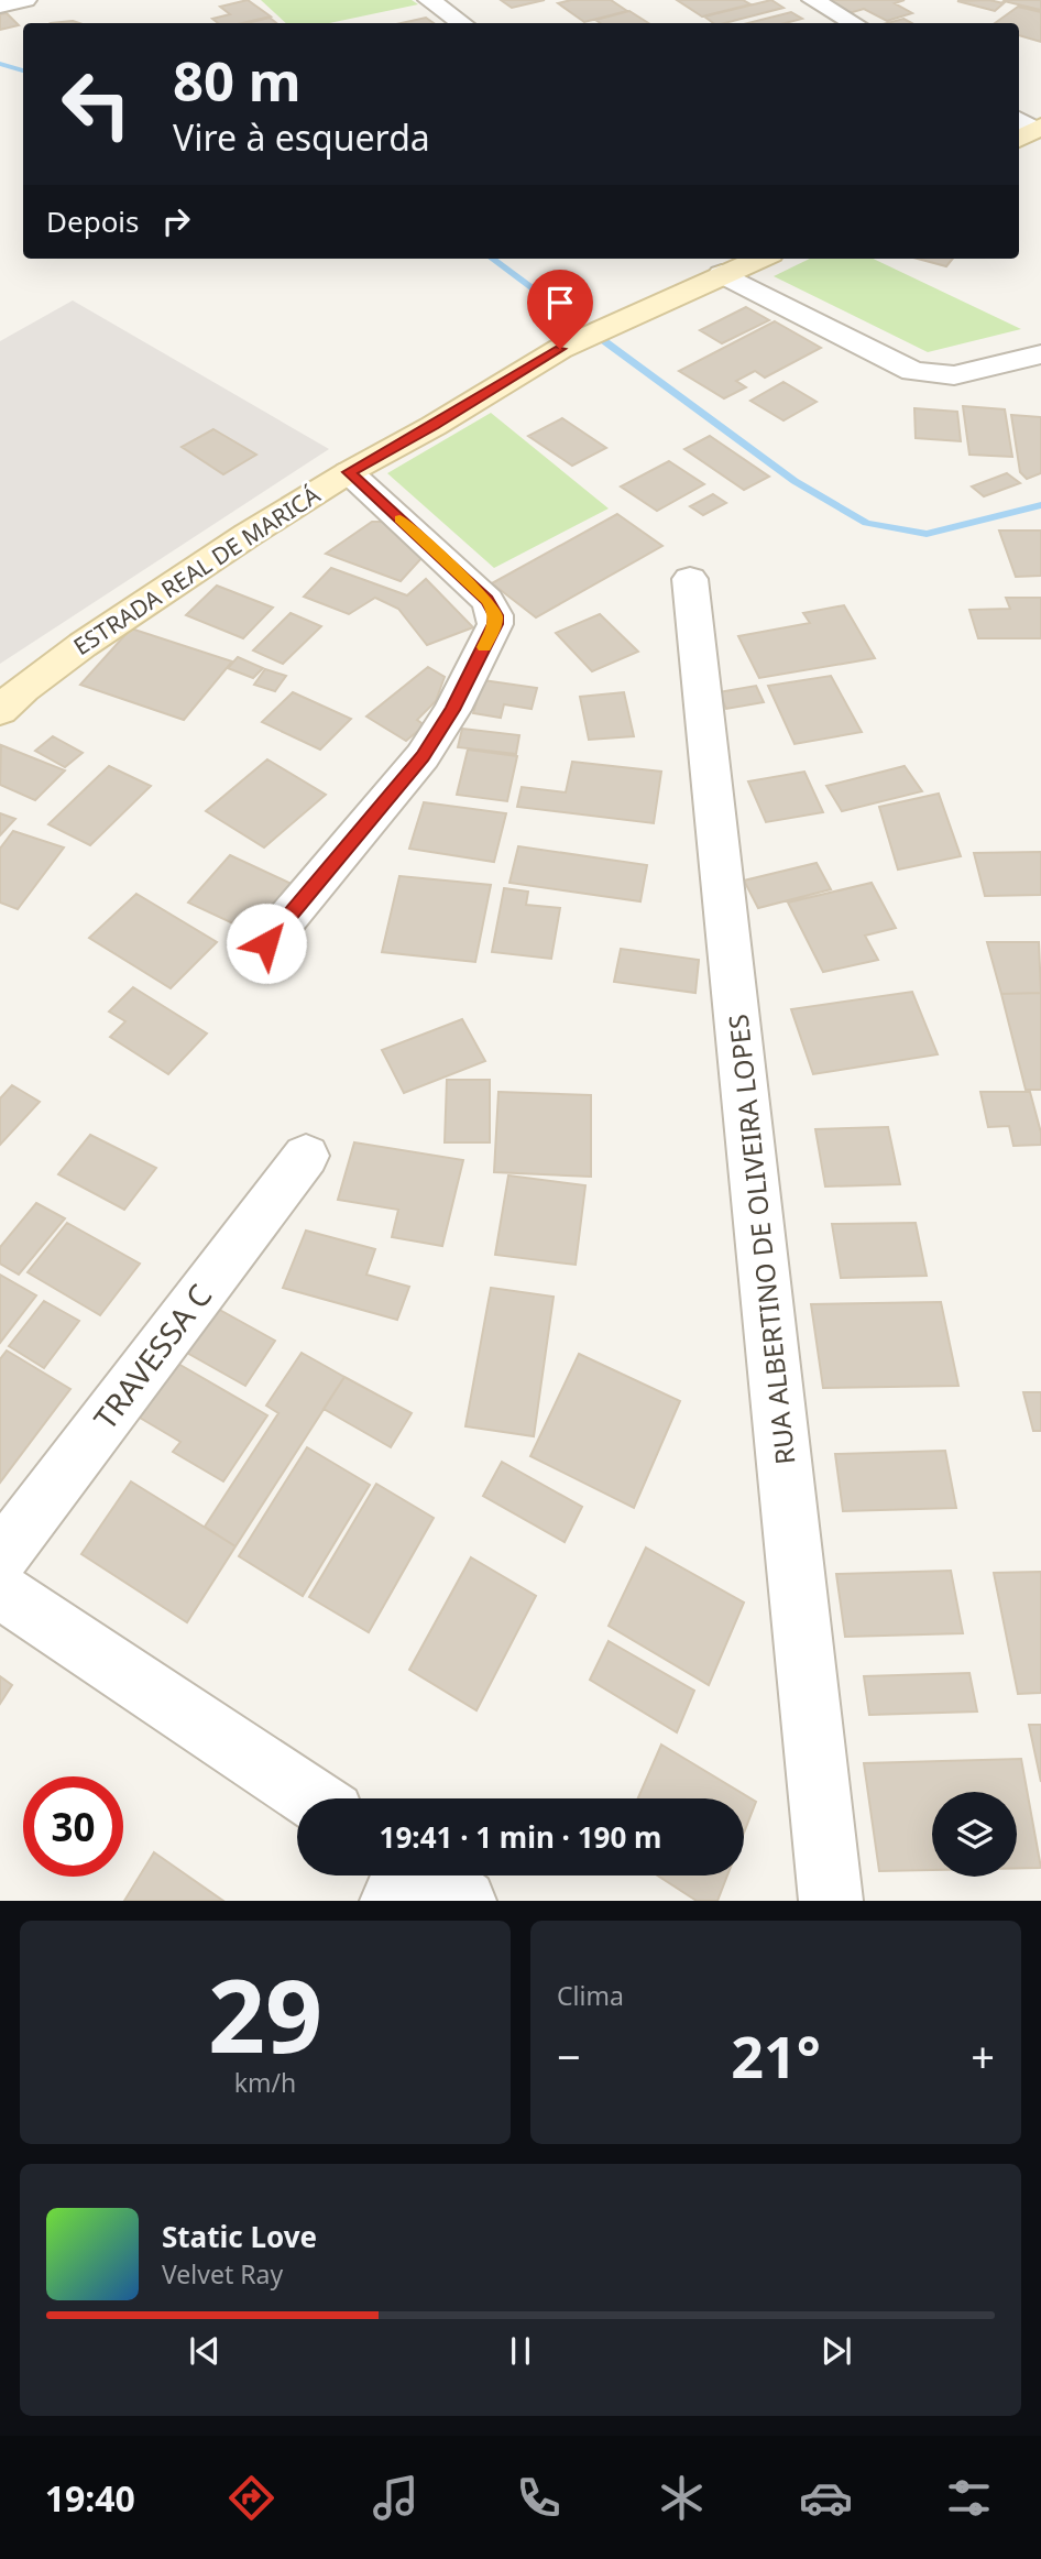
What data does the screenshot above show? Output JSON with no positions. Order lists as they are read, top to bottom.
{
  "streets": {
    "main road": ["ESTRADA REAL DE MARICÁ"],
    "street": ["RUA ALBERTINO DE OLIVEIRA LOPES", "TRAVESSA C"]
  },
  "page": {
    "turn": ["80 m", "Vire à esquerda"],
    "then": "Depois",
    "limit": "30",
    "trip": "19:41 · 1 min · 190 m",
    "tile": [
      ["29", "km/h"],
      "Clima"
    ],
    "heat": ["−", "21°", "+"],
    "song": ["Static Love", "Velvet Ray"],
    "tabs": "19:40"
  }
}
